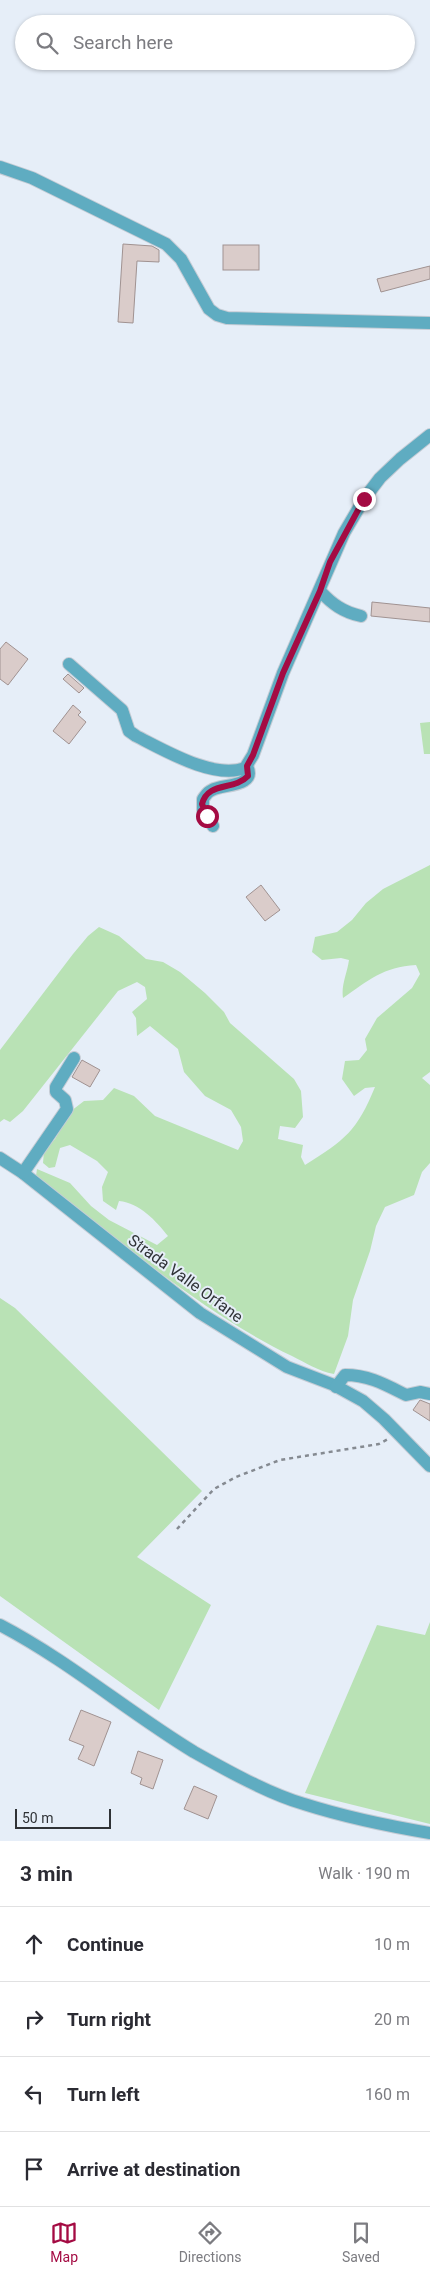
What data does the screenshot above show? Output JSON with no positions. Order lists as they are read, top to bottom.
{
  "streets": {
    "street": ["Strada Valle Orfane"]
  },
  "scale_bar": "50 m",
  "page": {
    "search": "Search here",
    "scale": "50 m",
    "heading": ["3 min", "Walk · 190 m"],
    "list": [
      ["Continue", "10 m"],
      ["Turn right", "20 m"],
      ["Turn left", "160 m"],
      "Arrive at destination"
    ],
    "nav": ["Map", "Directions", "Saved"]
  }
}
